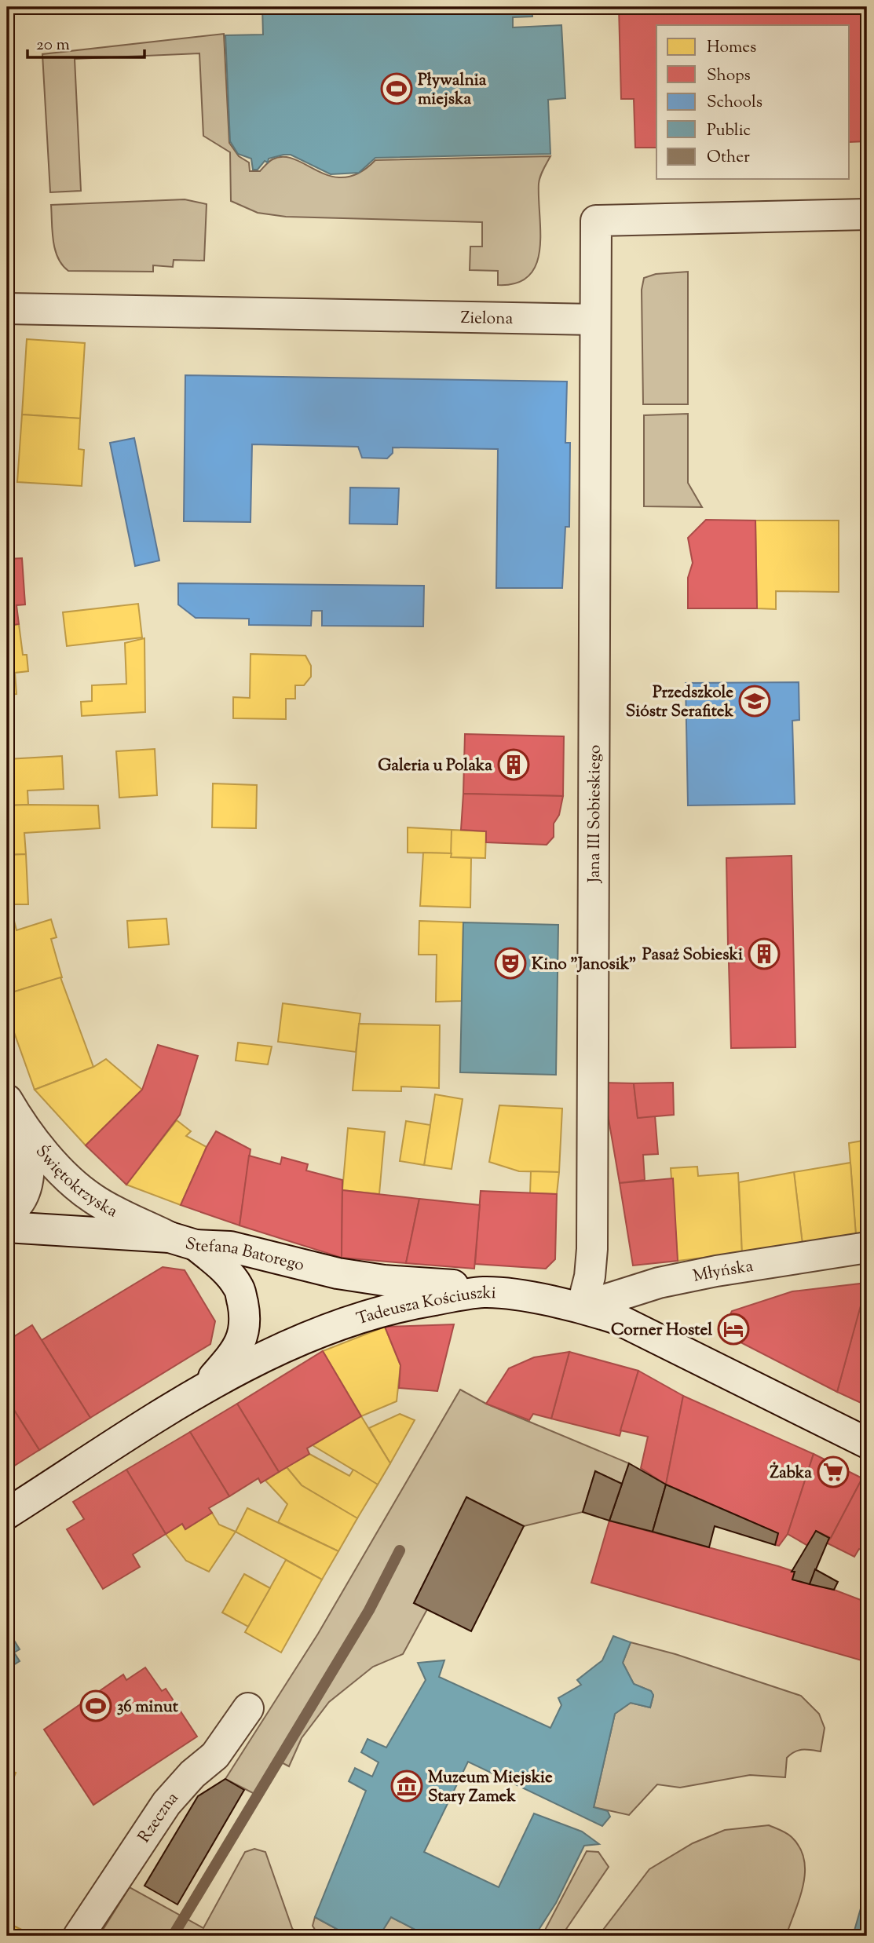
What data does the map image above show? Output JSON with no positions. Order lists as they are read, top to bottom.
{
  "streets": {
    "street": [
      "Zielona",
      "Jana III Sobieskiego",
      "Świętokrzyska",
      "Stefana Batorego",
      "Młyńska",
      "Tadeusza Kościuszki",
      "Rzeczna"
    ]
  },
  "crossings": [
    ["Zielona", "Jana III Sobieskiego"],
    ["Jana III Sobieskiego", "Młyńska"],
    ["Jana III Sobieskiego", "Tadeusza Kościuszki"],
    ["Świętokrzyska", "Stefana Batorego"],
    ["Stefana Batorego", "Tadeusza Kościuszki"],
    ["Młyńska", "Tadeusza Kościuszki"]
  ],
  "places": {
    "sports": ["Pływalnia miejska", "36 minut"],
    "school or university": ["Przedszkole Sióstr Serafitek"],
    "building": ["Galeria u Polaka", "Pasaż Sobieski"],
    "theatre": ["Kino \"Janosik\""],
    "hotel": ["Corner Hostel"],
    "supermarket": ["Żabka"],
    "museum": ["Muzeum Miejskie Stary Zamek"]
  },
  "legend": [
    "Homes",
    "Shops",
    "Schools",
    "Public",
    "Other"
  ],
  "scale_bar": "20 m"
}
